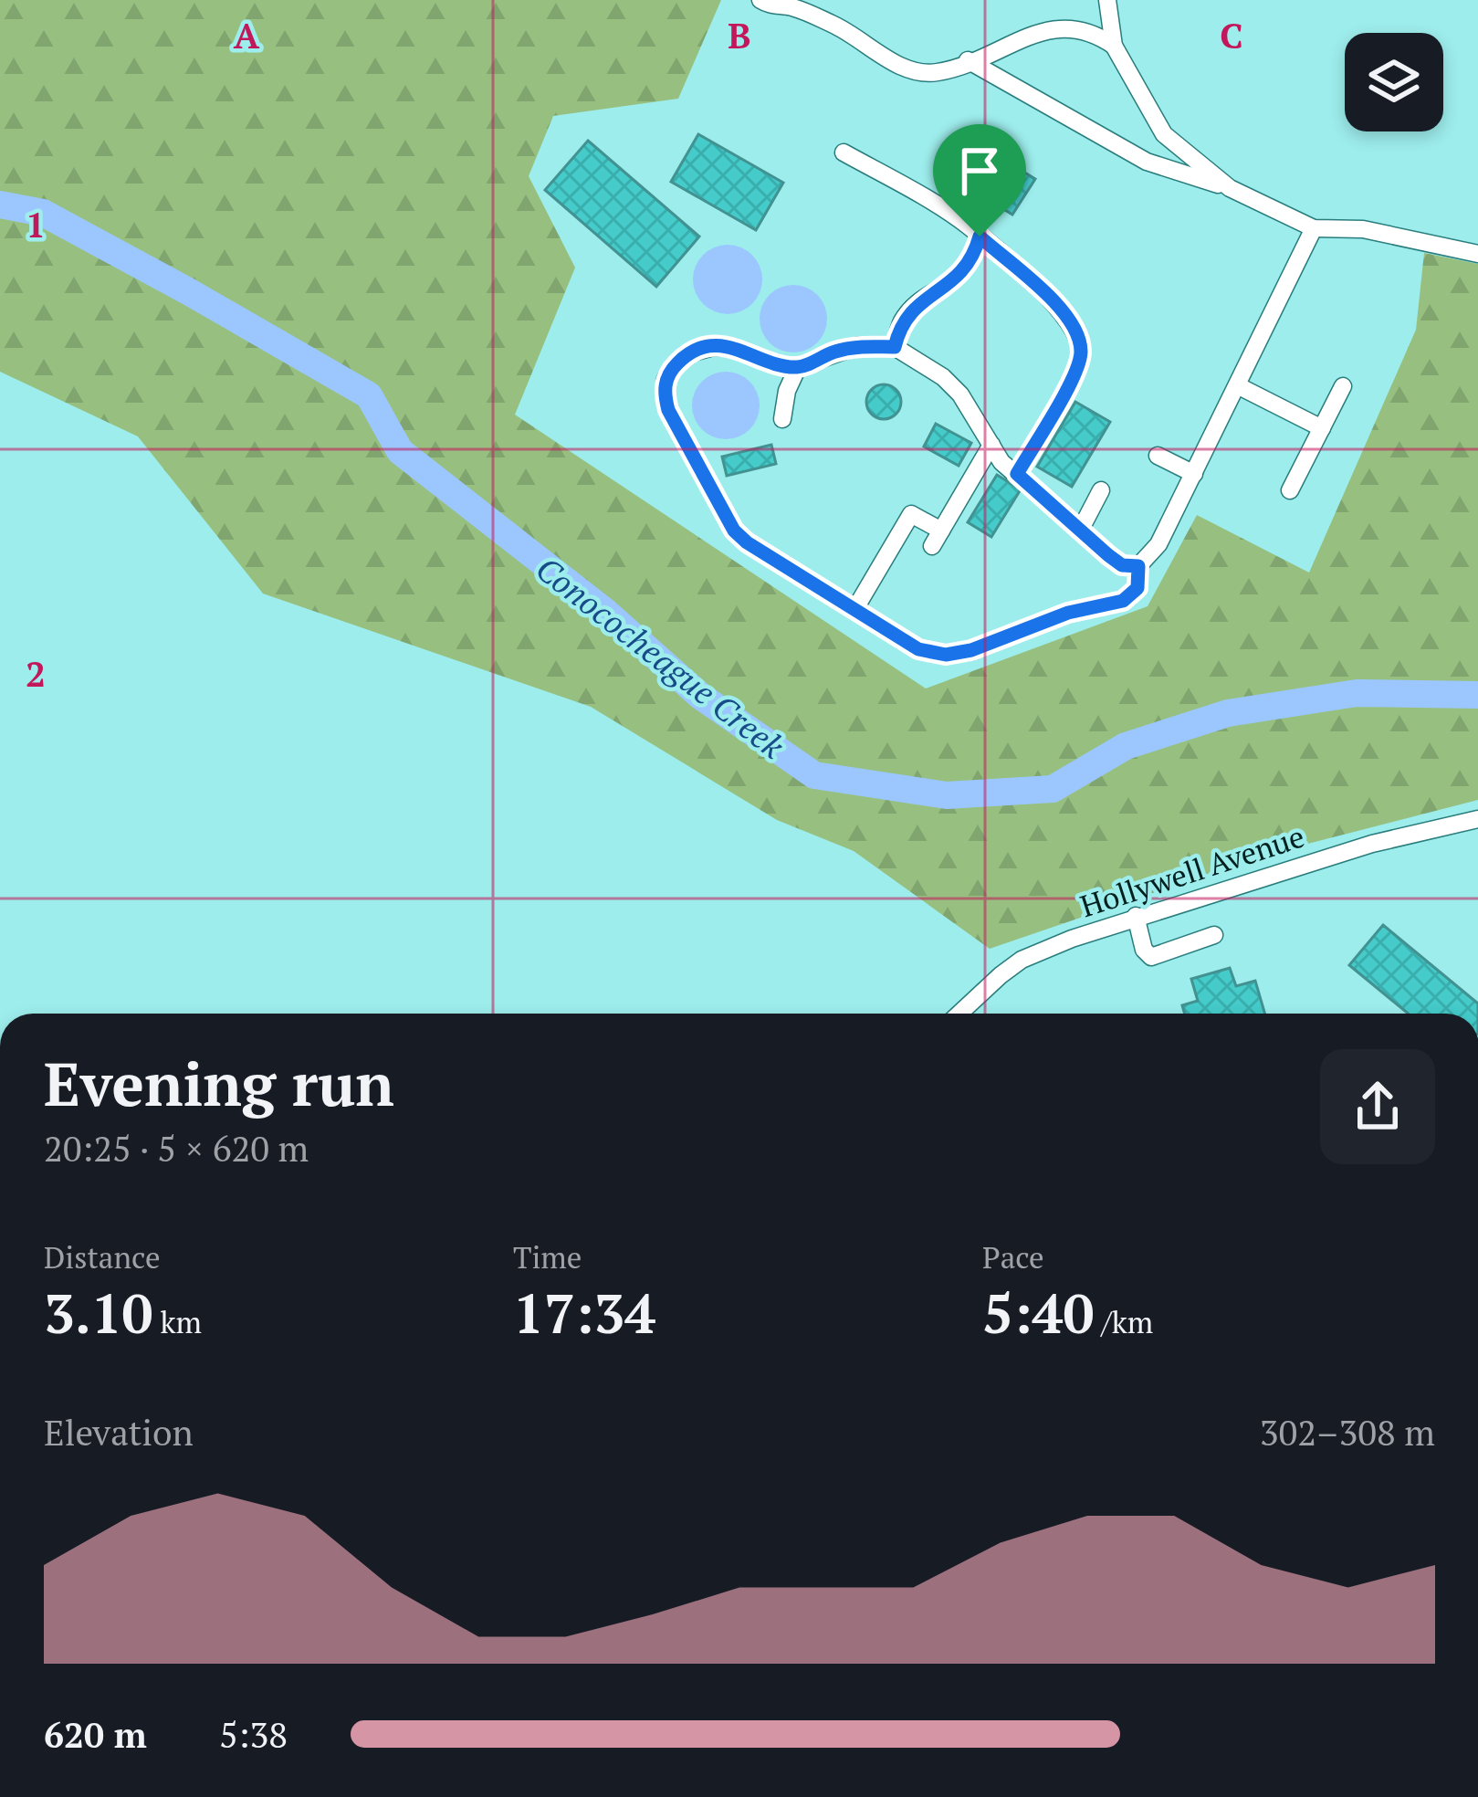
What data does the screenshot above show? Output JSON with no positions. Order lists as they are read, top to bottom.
{
  "streets": {
    "street": ["Hollywell Avenue"]
  },
  "water": ["Conococheague Creek"],
  "page": {
    "heading": ["Evening run", "20:25 · 5 × 620 m"],
    "stats": [
      ["Distance", "3.10 km"],
      ["Time", "17:34"],
      ["Pace", "5:40 /km"]
    ],
    "chart": ["Elevation", "302–308 m"],
    "list": [
      {
        "name": "620 m",
        "note": "5:38"
      }
    ]
  },
  "grid": {
    "columns": ["A", "B", "C"],
    "rows": ["1", "2"]
  }
}
